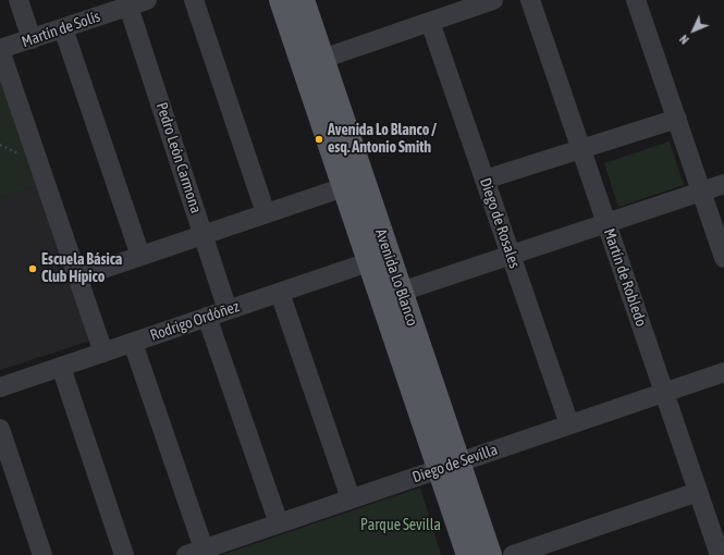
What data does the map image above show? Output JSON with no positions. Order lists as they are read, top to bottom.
{
  "streets": {
    "main road": ["Avenida Lo Blanco"],
    "street": [
      "Martín de Solís",
      "Pedro León Carmona",
      "Diego de Rosales",
      "Martín de Robledo",
      "Rodrigo Ordóñez",
      "Diego de Sevilla"
    ]
  },
  "crossings": [
    ["Martín de Solís", "Pedro León Carmona"],
    ["Pedro León Carmona", "Rodrigo Ordóñez"],
    ["Diego de Rosales", "Diego de Sevilla"],
    ["Avenida Lo Blanco", "Rodrigo Ordóñez"],
    ["Avenida Lo Blanco", "Diego de Sevilla"],
    ["Martín de Robledo", "Diego de Sevilla"]
  ],
  "parks": ["Parque Sevilla"],
  "places": ["Avenida Lo Blanco / esq. Antonio Smith", "Escuela Básica Club Hípico"],
  "north": "bottom left"
}
